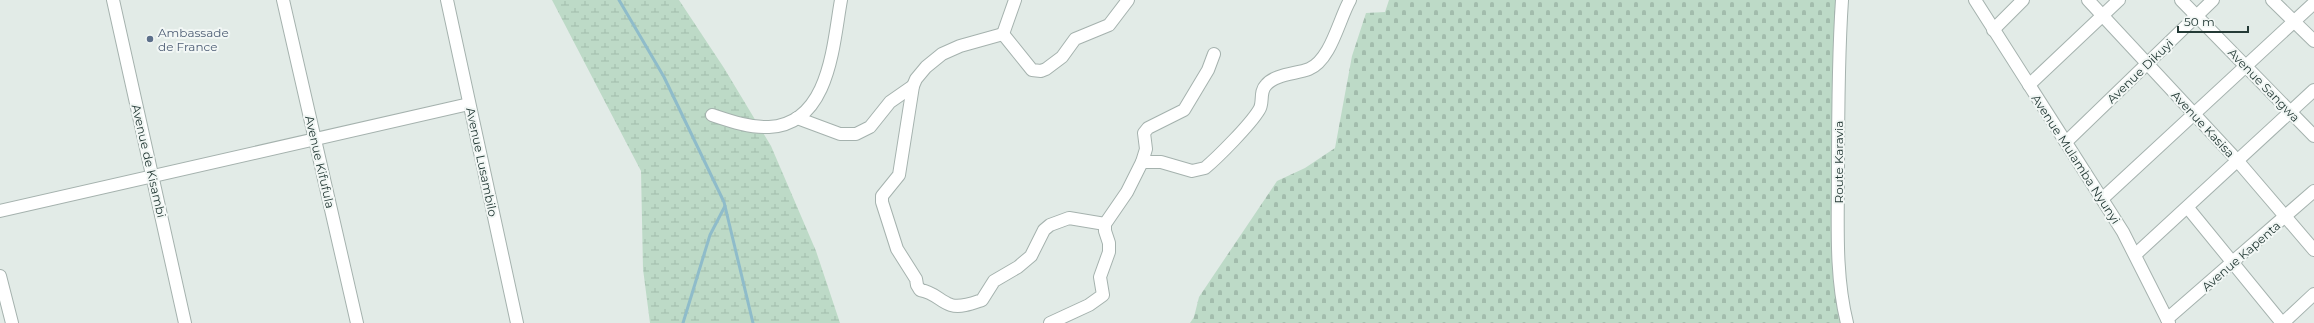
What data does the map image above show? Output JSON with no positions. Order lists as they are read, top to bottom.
{
  "streets": {
    "street": [
      "Avenue Dikuyi",
      "Avenue Sangwa",
      "Avenue Kasisa",
      "Avenue Mulamba Nyunyi",
      "Avenue de Kisambi",
      "Avenue Kifufula",
      "Avenue Lusambilo",
      "Route Karavia",
      "Avenue Kapenta"
    ]
  },
  "crossings": [
    ["Avenue Dikuyi", "Avenue Sangwa"],
    ["Avenue Dikuyi", "Avenue Kasisa"],
    ["Avenue Dikuyi", "Avenue Mulamba Nyunyi"],
    ["Avenue Kasisa", "Avenue Kapenta"],
    ["Avenue Mulamba Nyunyi", "Avenue Kapenta"]
  ],
  "places": ["Ambassade de France"],
  "scale_bar": "50 m"
}
